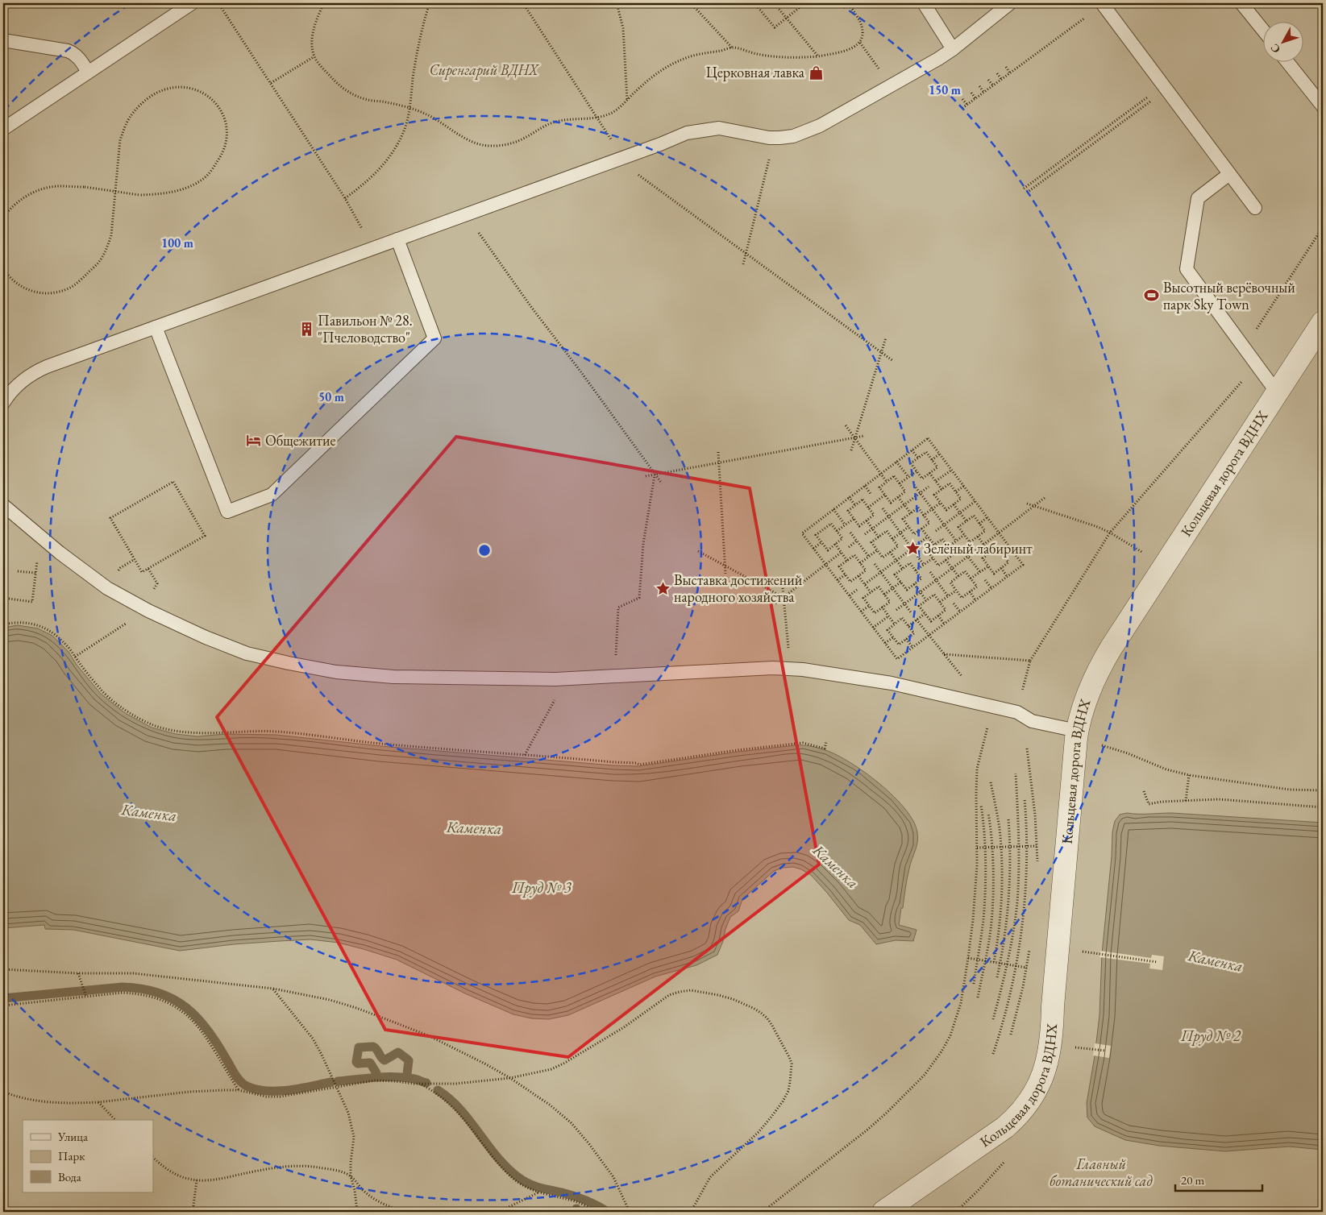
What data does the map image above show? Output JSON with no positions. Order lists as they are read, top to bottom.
{
  "streets": {
    "street": ["Кольцевая дорога ВДНХ"]
  },
  "water": ["Каменка", "Пруд № 3", "Пруд № 2"],
  "parks": ["Сиренгарий ВДНХ", "Главный ботанический сад"],
  "places": {
    "shop": ["Церковная лавка"],
    "sports": ["Высотный верёвочный парк Sky Town"],
    "building": ["Павильон № 28. \"Пчеловодство\""],
    "hotel": ["Общежитие"],
    "place": ["Зелёный лабиринт", "Выставка достижений народного хозяйства"]
  },
  "legend": ["Улица", "Парк", "Вода"],
  "scale_bar": "20 m",
  "north": "bottom left",
  "rings": ["150 m", "100 m", "50 m"]
}
